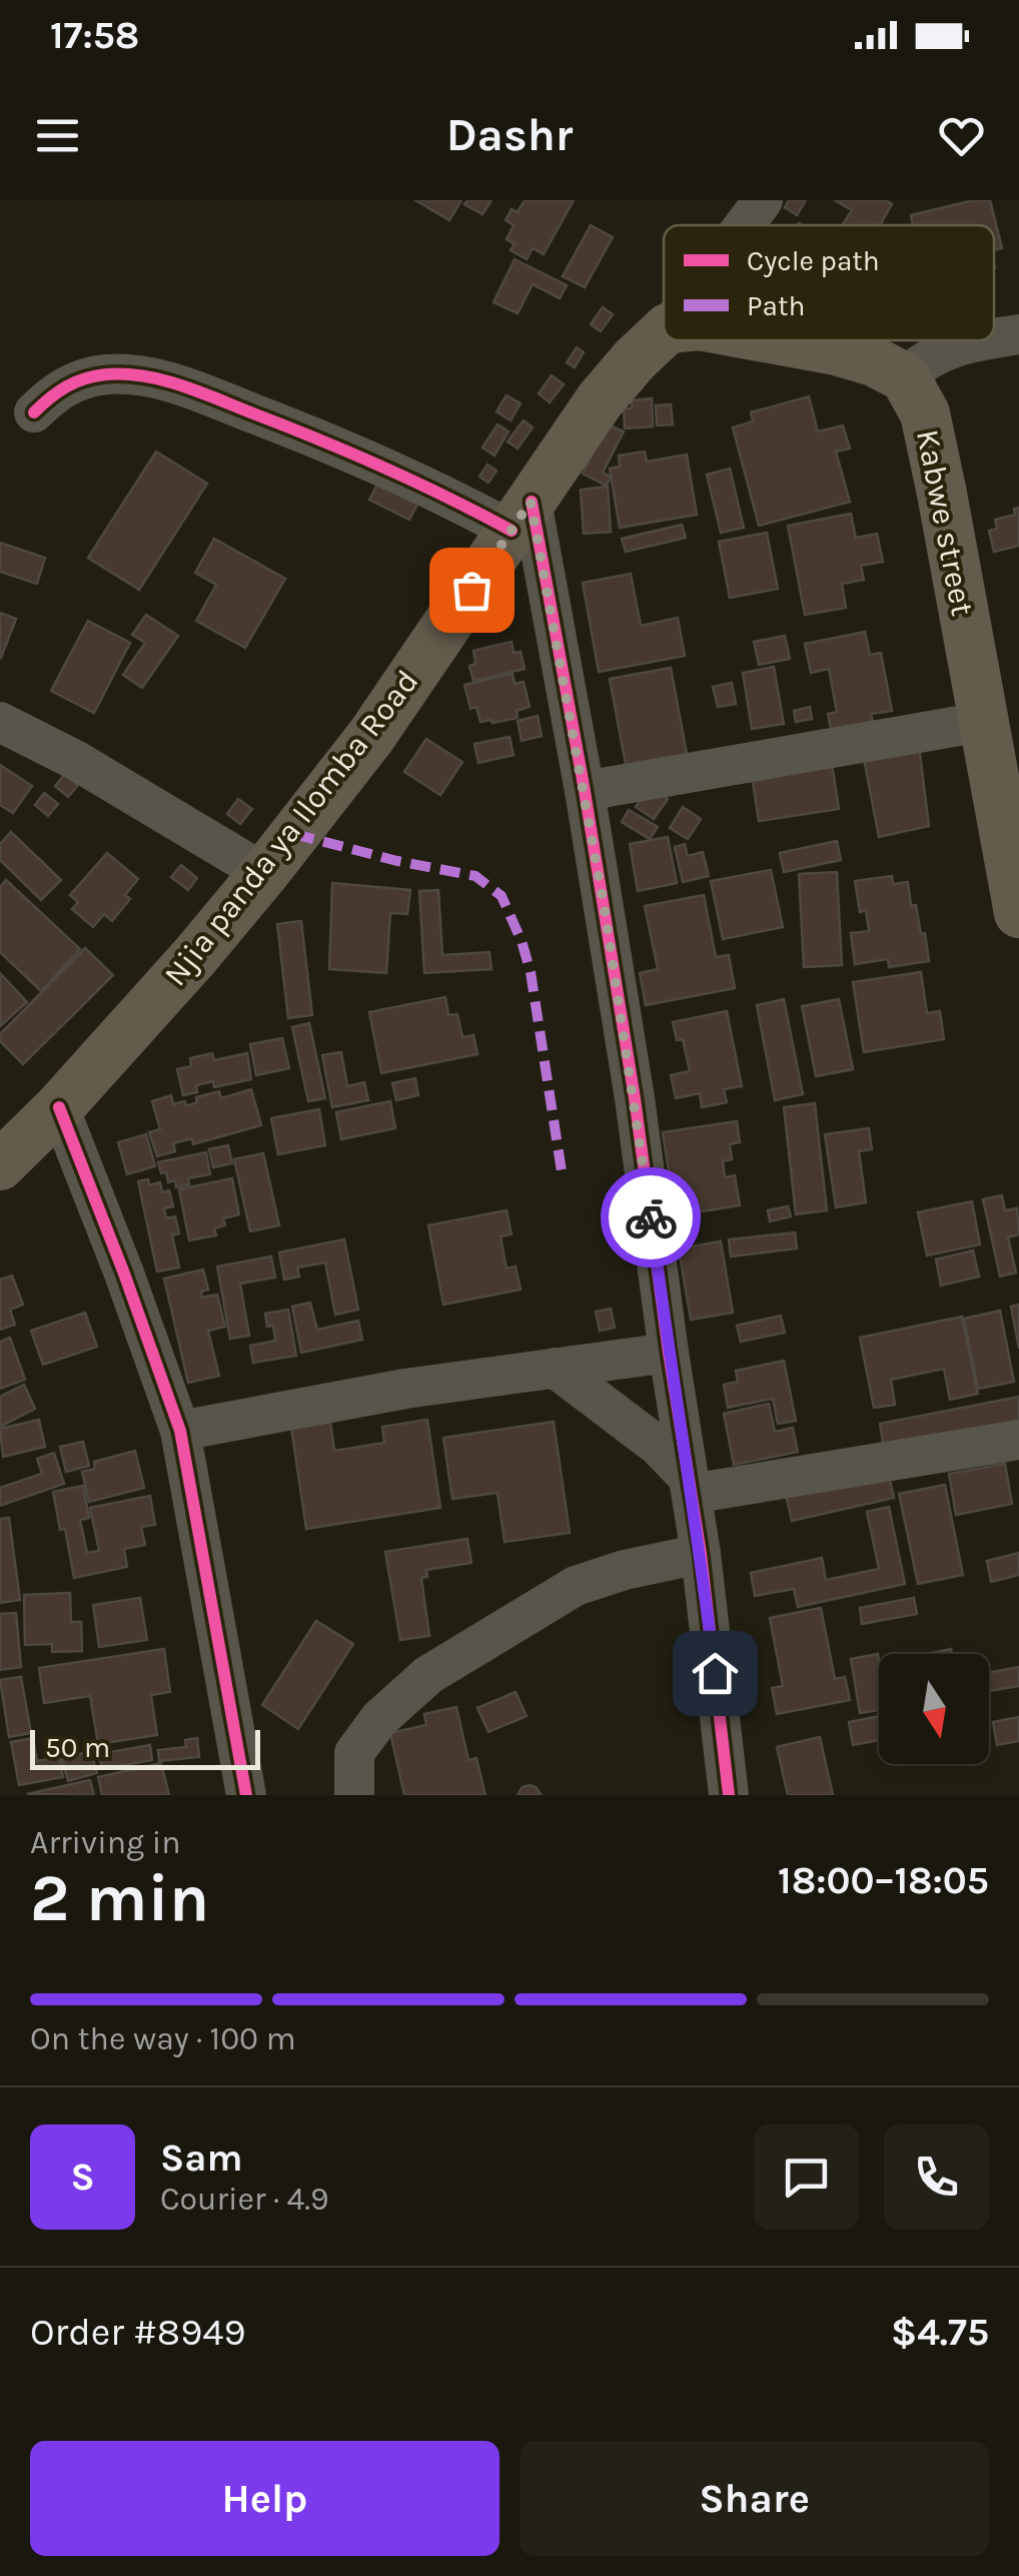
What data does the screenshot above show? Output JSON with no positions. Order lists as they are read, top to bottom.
{
  "streets": {
    "main road": ["Kabwe street", "Njia panda ya Ilomba Road"]
  },
  "legend": ["Cycle path", "Path"],
  "scale_bar": "50 m",
  "north": "bottom",
  "page": {
    "status": "17:58",
    "header": "Dashr",
    "scale": "50 m",
    "heading": ["2 min", "Arriving in", "18:00–18:05"],
    "panel": [
      "Sam",
      "Courier · 4.9",
      "Order #8949",
      "$4.75"
    ],
    "bar": "On the way · 100 m",
    "round": "S",
    "buttons": ["Help", "Share"]
  }
}
